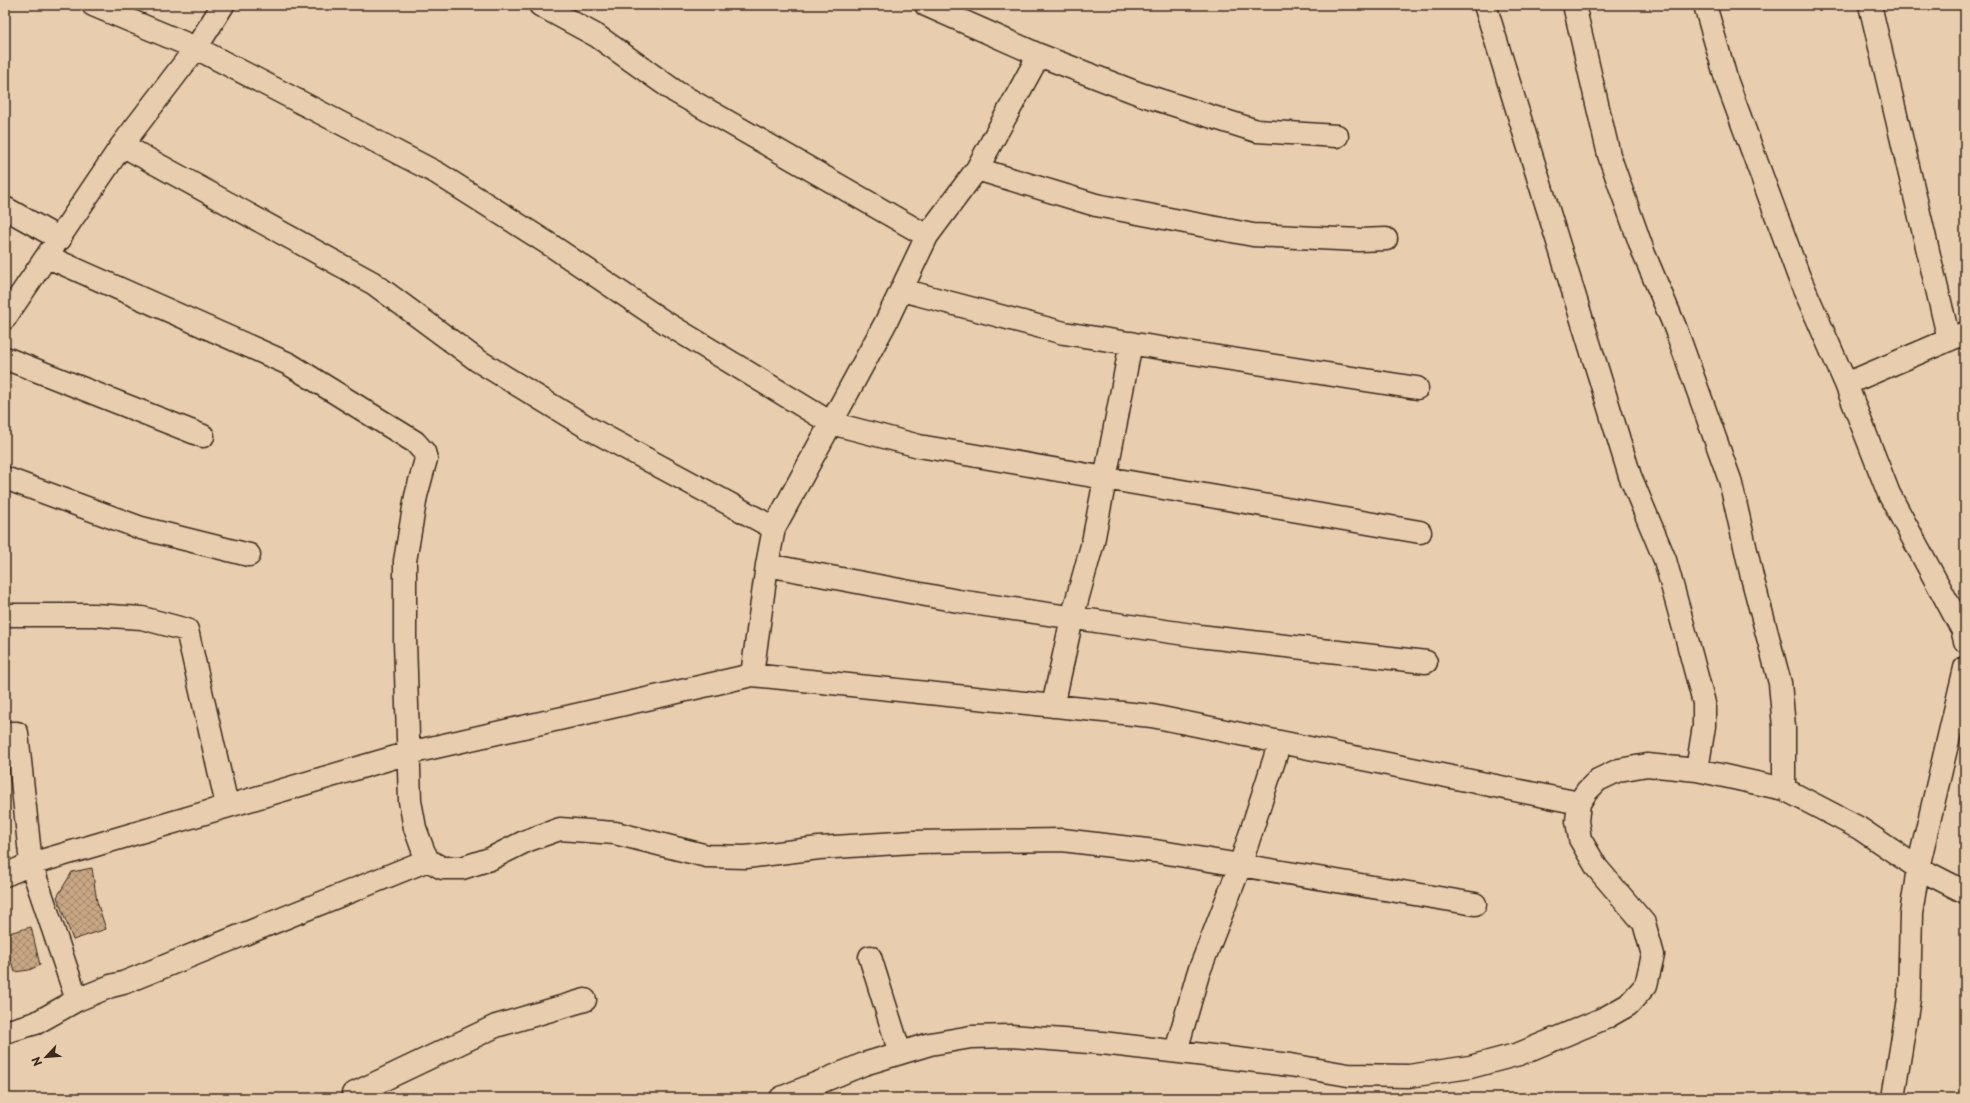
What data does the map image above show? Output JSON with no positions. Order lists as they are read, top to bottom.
{
  "north": "bottom left"
}
